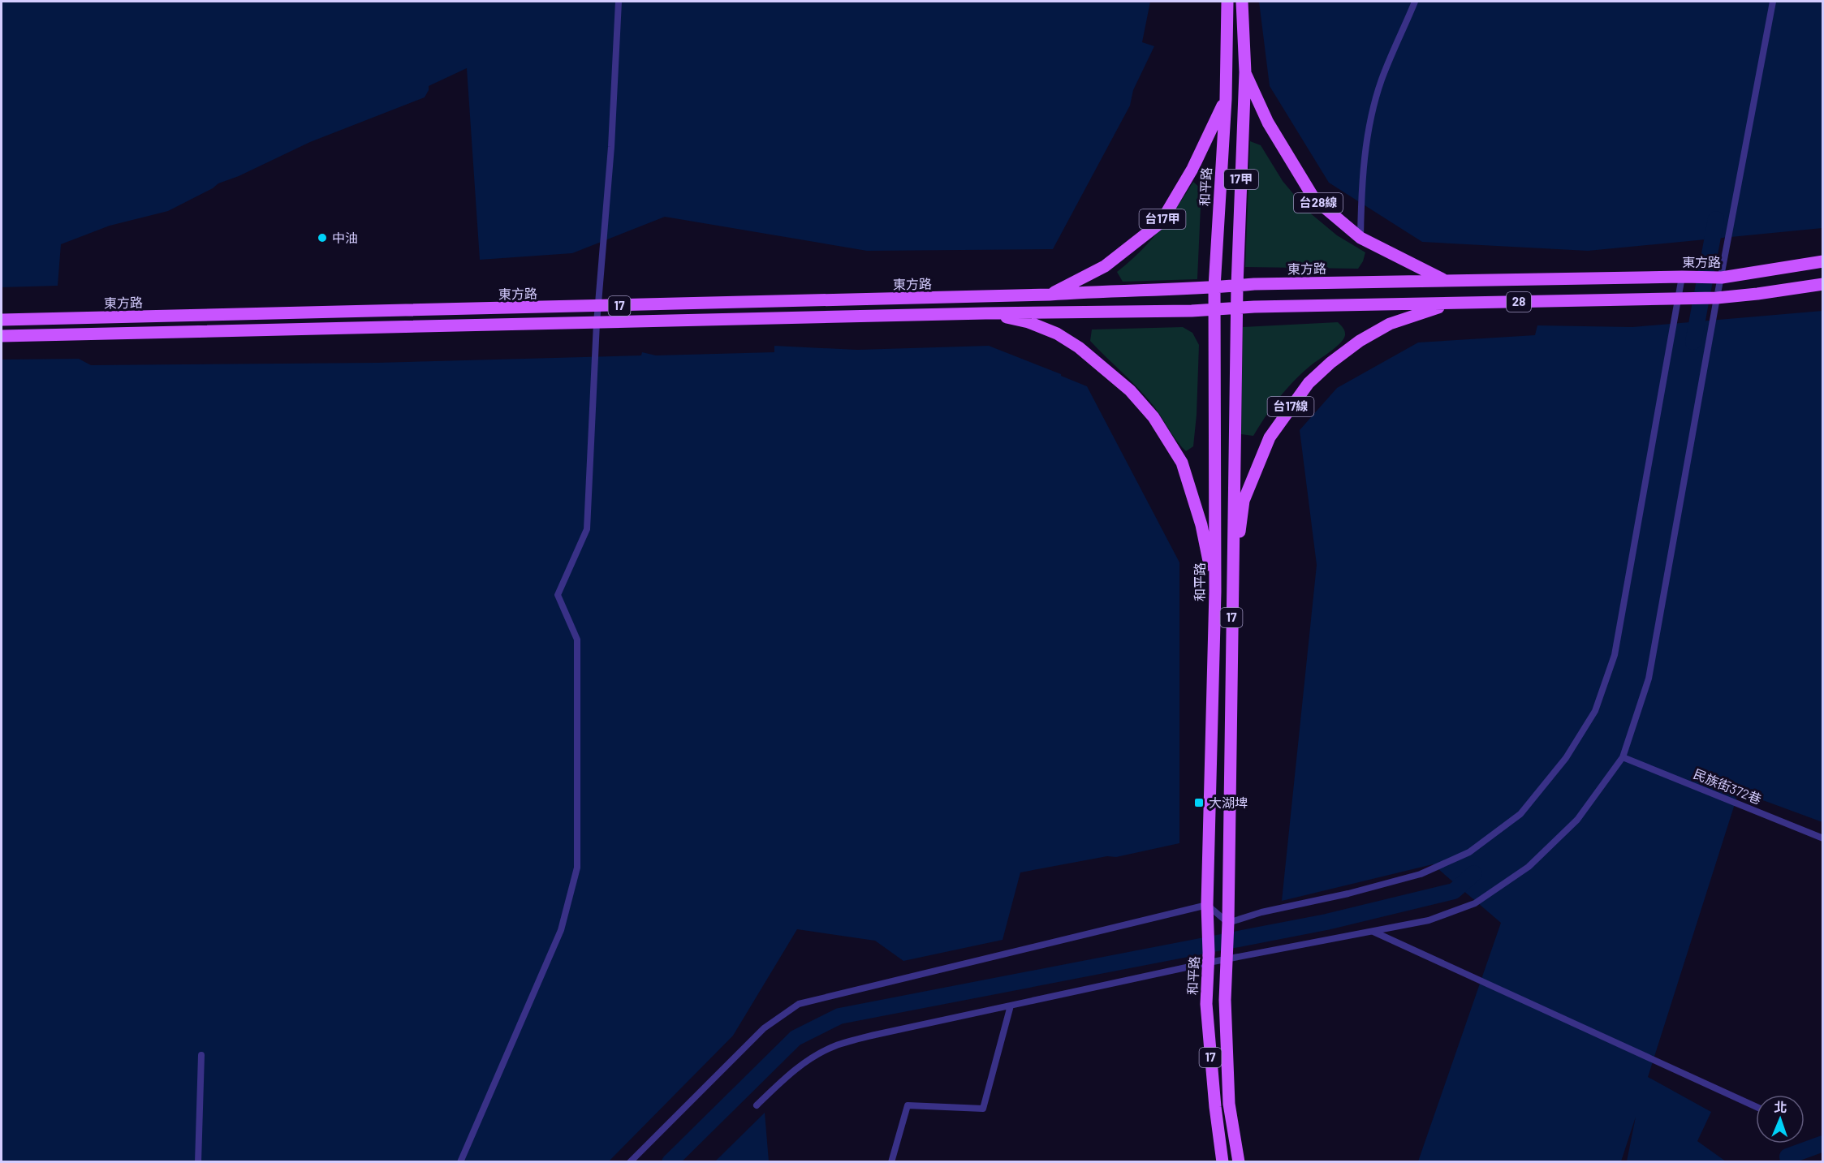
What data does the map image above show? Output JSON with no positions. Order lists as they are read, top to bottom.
{
  "streets": {
    "main road": [
      "17甲",
      "和平路",
      "台28線",
      "台17甲",
      "東方路",
      "28",
      "17",
      "台17線"
    ],
    "lane": ["民族街372巷"]
  },
  "crossings": [
    ["17甲", "台28線"],
    ["17甲", "東方路"],
    ["17甲", "17"],
    ["和平路", "台17甲"],
    ["和平路", "東方路"],
    ["和平路", "28"],
    ["和平路", "17"],
    ["台28線", "東方路"],
    ["台17甲", "東方路"],
    ["東方路", "17"],
    ["28", "17"],
    ["28", "台17線"],
    ["17", "台17線"]
  ],
  "places": {
    "other": ["中油"],
    "transit": ["大湖埤"]
  },
  "north": "top"
}
